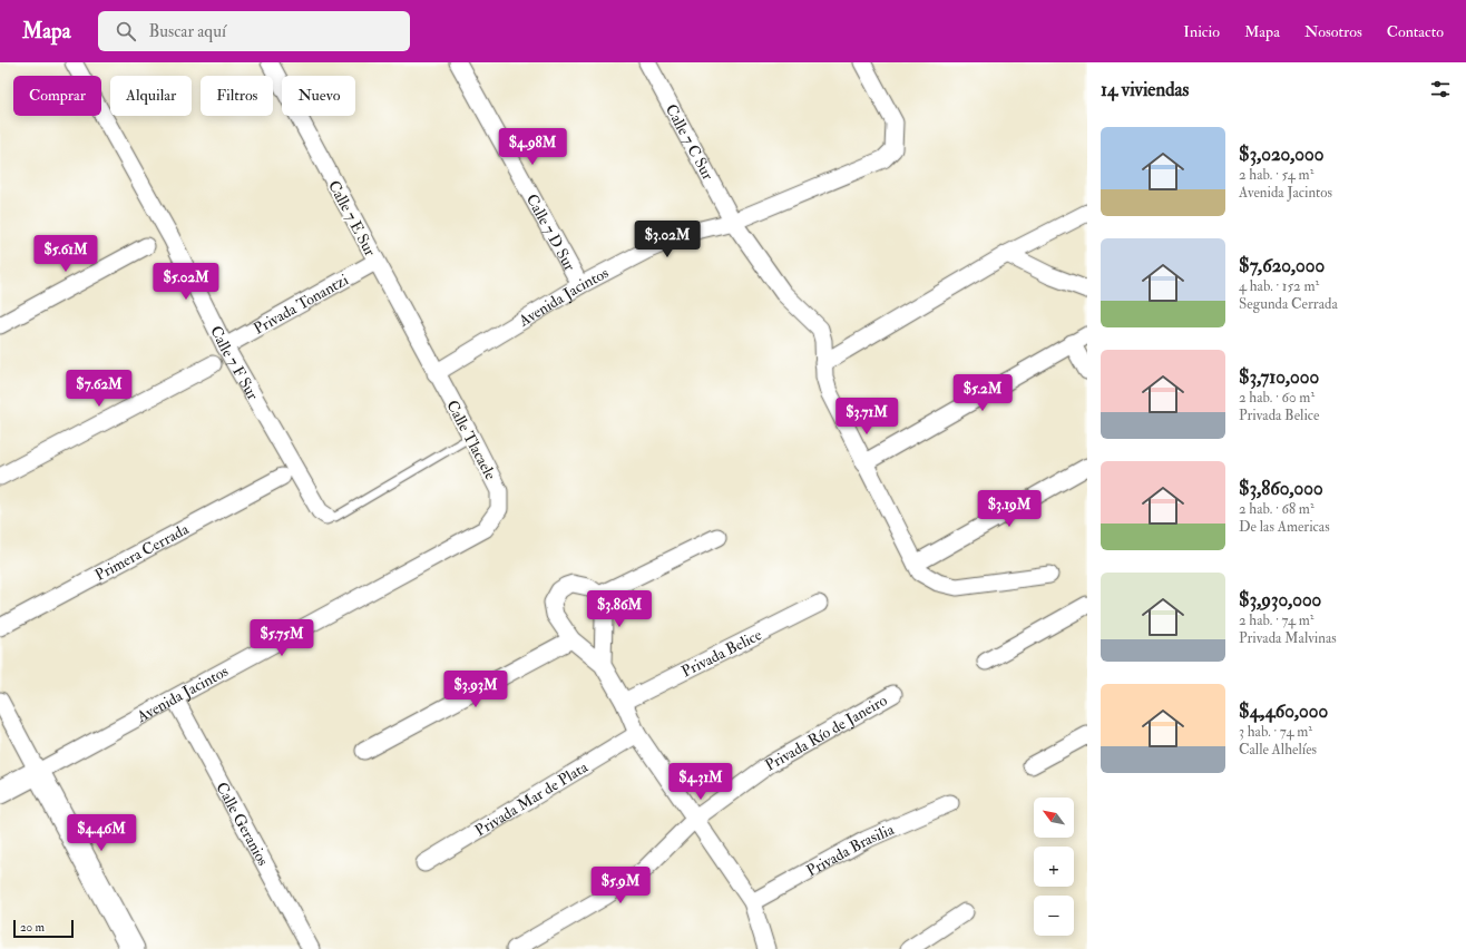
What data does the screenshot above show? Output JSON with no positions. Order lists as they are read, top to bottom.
{
  "streets": {
    "street": [
      "Calle 7 C Sur",
      "Calle 7 E Sur",
      "Calle 7 D Sur",
      "Avenida Jacintos",
      "Privada Tonantzi",
      "Calle 7 F Sur",
      "Calle Tlacaele",
      "Primera Cerrada",
      "Privada Belice",
      "Privada Río de Janeiro",
      "Privada Mar de Plata",
      "Calle Geranios",
      "Privada Brasilia"
    ]
  },
  "crossings": [
    ["Calle 7 C Sur", "Avenida Jacintos"],
    ["Calle 7 E Sur", "Avenida Jacintos"],
    ["Calle 7 E Sur", "Privada Tonantzi"],
    ["Calle 7 E Sur", "Calle Tlacaele"],
    ["Calle 7 D Sur", "Avenida Jacintos"],
    ["Avenida Jacintos", "Calle Tlacaele"],
    ["Avenida Jacintos", "Calle Geranios"],
    ["Privada Tonantzi", "Calle 7 F Sur"]
  ],
  "scale_bar": "20 m",
  "north": "top left",
  "page": {
    "header": "Mapa",
    "search": "Buscar aquí",
    "nav": [
      "Inicio",
      "Mapa",
      "Nosotros",
      "Contacto"
    ],
    "heading": "14 viviendas",
    "chip": [
      "Comprar",
      "Alquilar",
      "Filtros",
      "Nuevo"
    ],
    "list": [
      {
        "name": "$3,020,000",
        "note": "2 hab. · 54 m² · Avenida Jacintos"
      },
      {
        "name": "$7,620,000",
        "note": "4 hab. · 152 m² · Segunda Cerrada"
      },
      {
        "name": "$3,710,000",
        "note": "2 hab. · 60 m² · Privada Belice"
      },
      {
        "name": "$3,860,000",
        "note": "2 hab. · 68 m² · De las Americas"
      },
      {
        "name": "$3,930,000",
        "note": "2 hab. · 74 m² · Privada Malvinas"
      },
      {
        "name": "$4,460,000",
        "note": "3 hab. · 74 m² · Calle Alhelíes"
      }
    ],
    "price": [
      "$4.98M",
      "$3.02M",
      "$5.61M",
      "$5.02M",
      "$7.62M",
      "$5.2M",
      "$3.71M",
      "$3.19M",
      "$3.86M",
      "$5.75M",
      "$3.93M",
      "$4.31M",
      "$4.46M",
      "$5.9M"
    ],
    "map_buttons": ["+", "−"],
    "scale": "20 m"
  }
}
